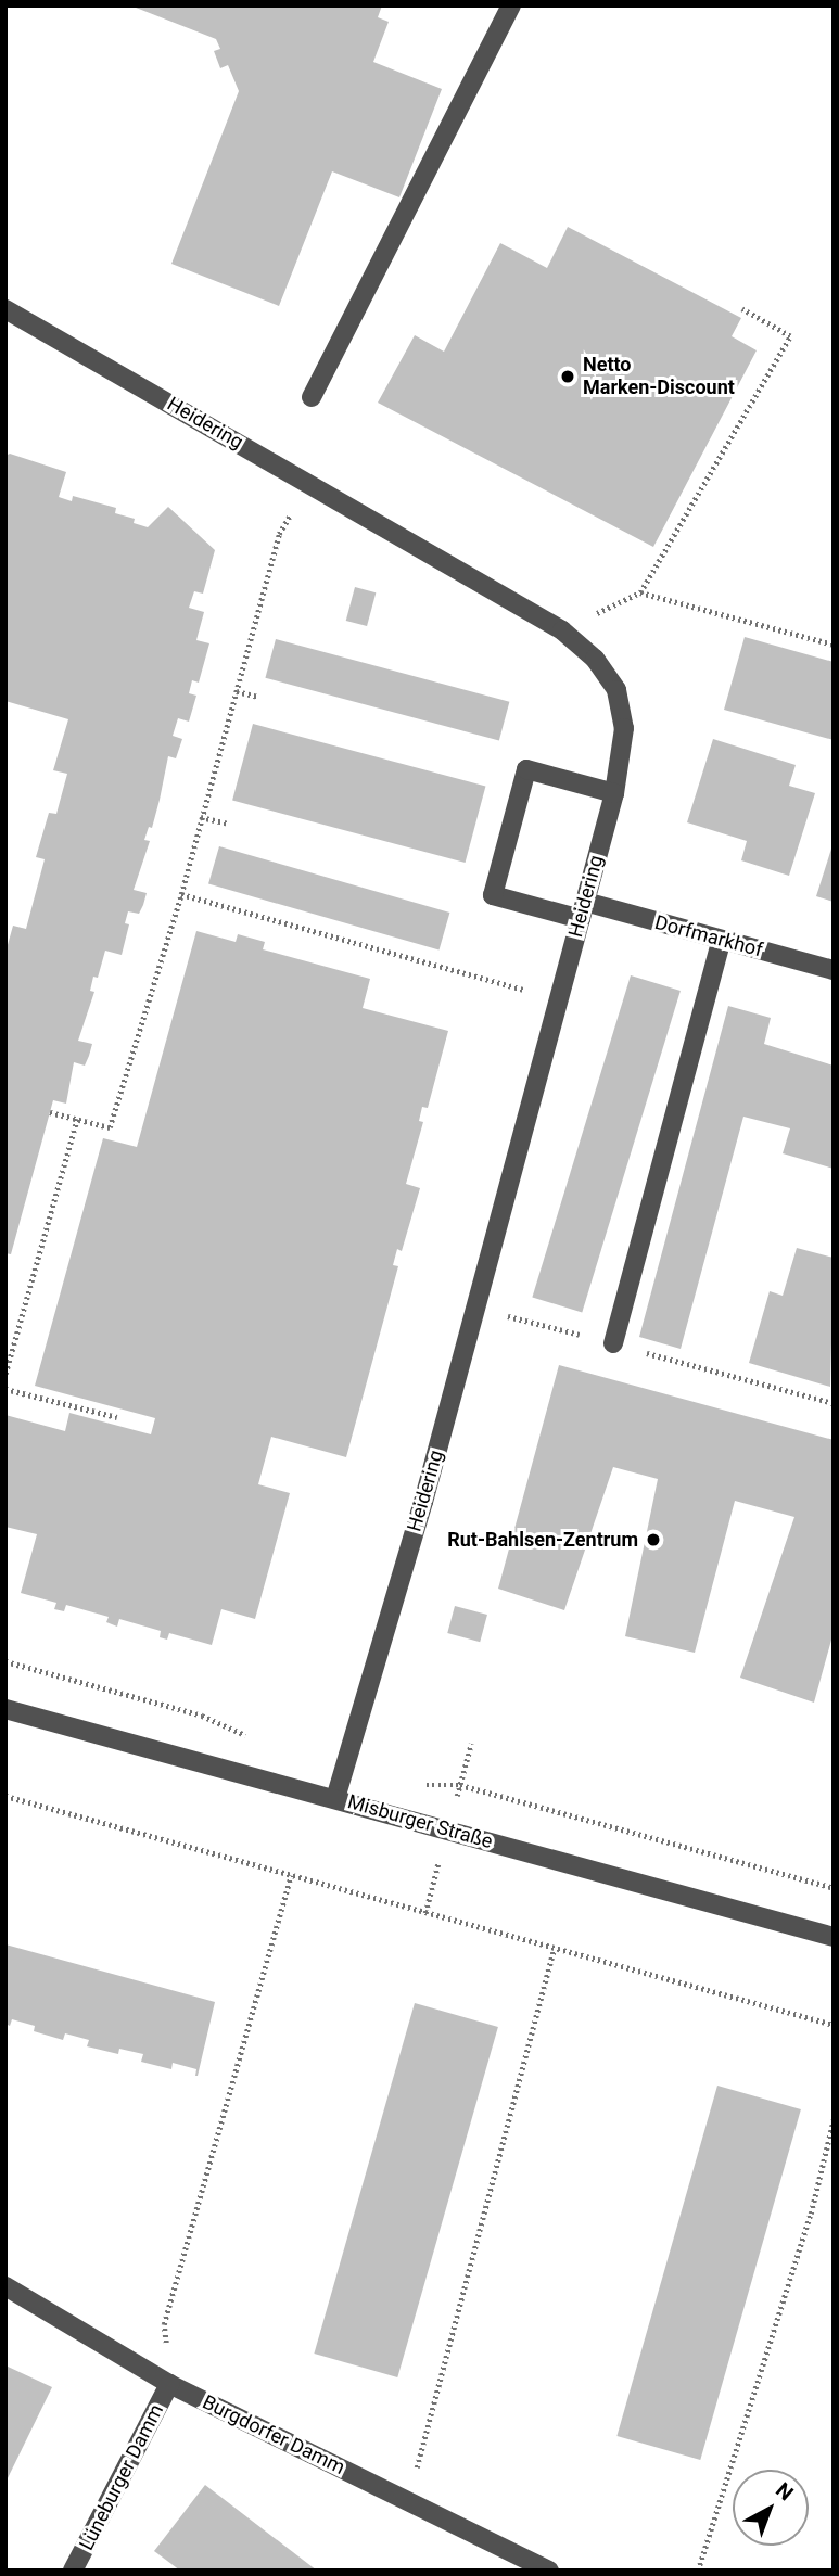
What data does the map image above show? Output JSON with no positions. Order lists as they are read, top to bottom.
{
  "streets": {
    "street": [
      "Heidering",
      "Dorfmarkhof",
      "Misburger Straße",
      "Burgdorfer Damm",
      "Lüneburger Damm"
    ]
  },
  "crossings": [
    ["Heidering", "Dorfmarkhof"],
    ["Heidering", "Misburger Straße"],
    ["Burgdorfer Damm", "Lüneburger Damm"]
  ],
  "places": ["Netto Marken-Discount", "Rut-Bahlsen-Zentrum"],
  "north": "top right"
}
